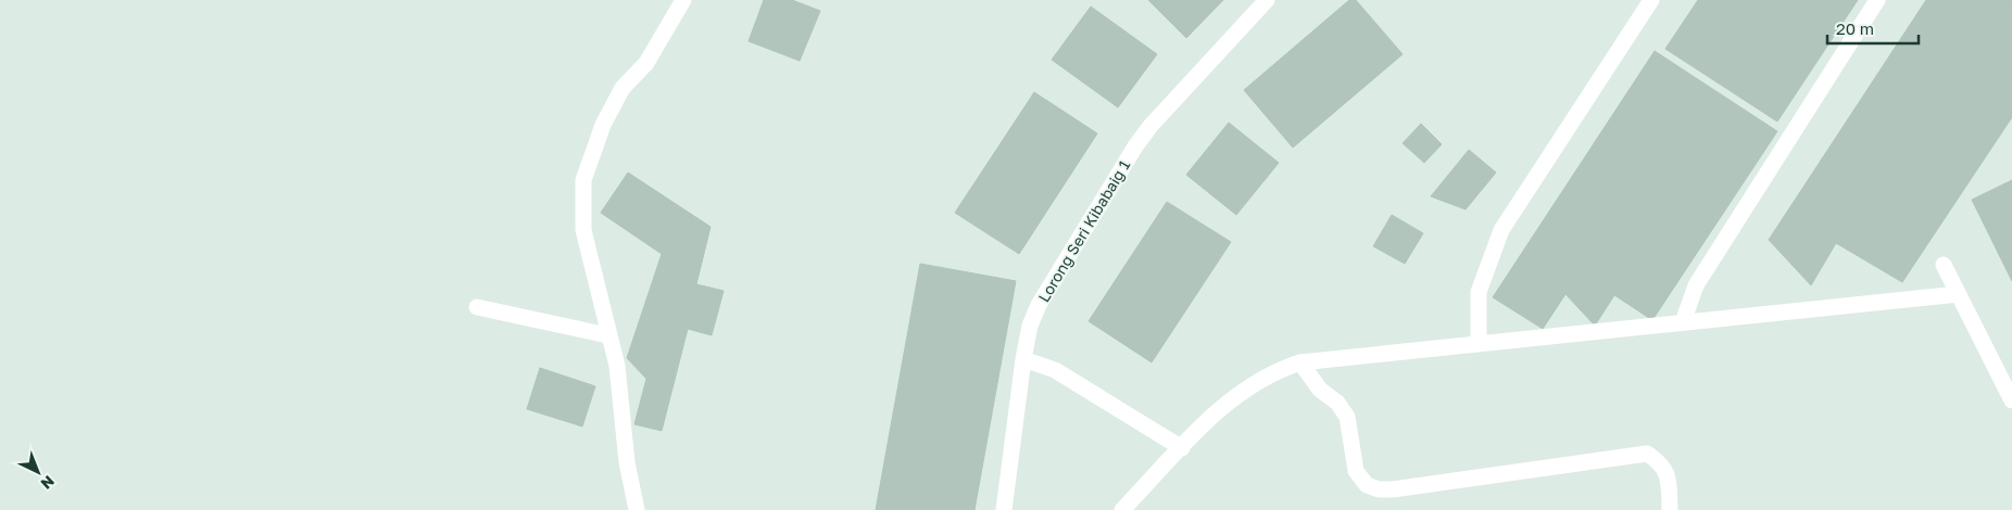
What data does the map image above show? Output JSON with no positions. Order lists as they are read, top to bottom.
{
  "streets": {
    "street": ["Lorong Seri Kibabaig 1"]
  },
  "scale_bar": "20 m",
  "north": "bottom right"
}
